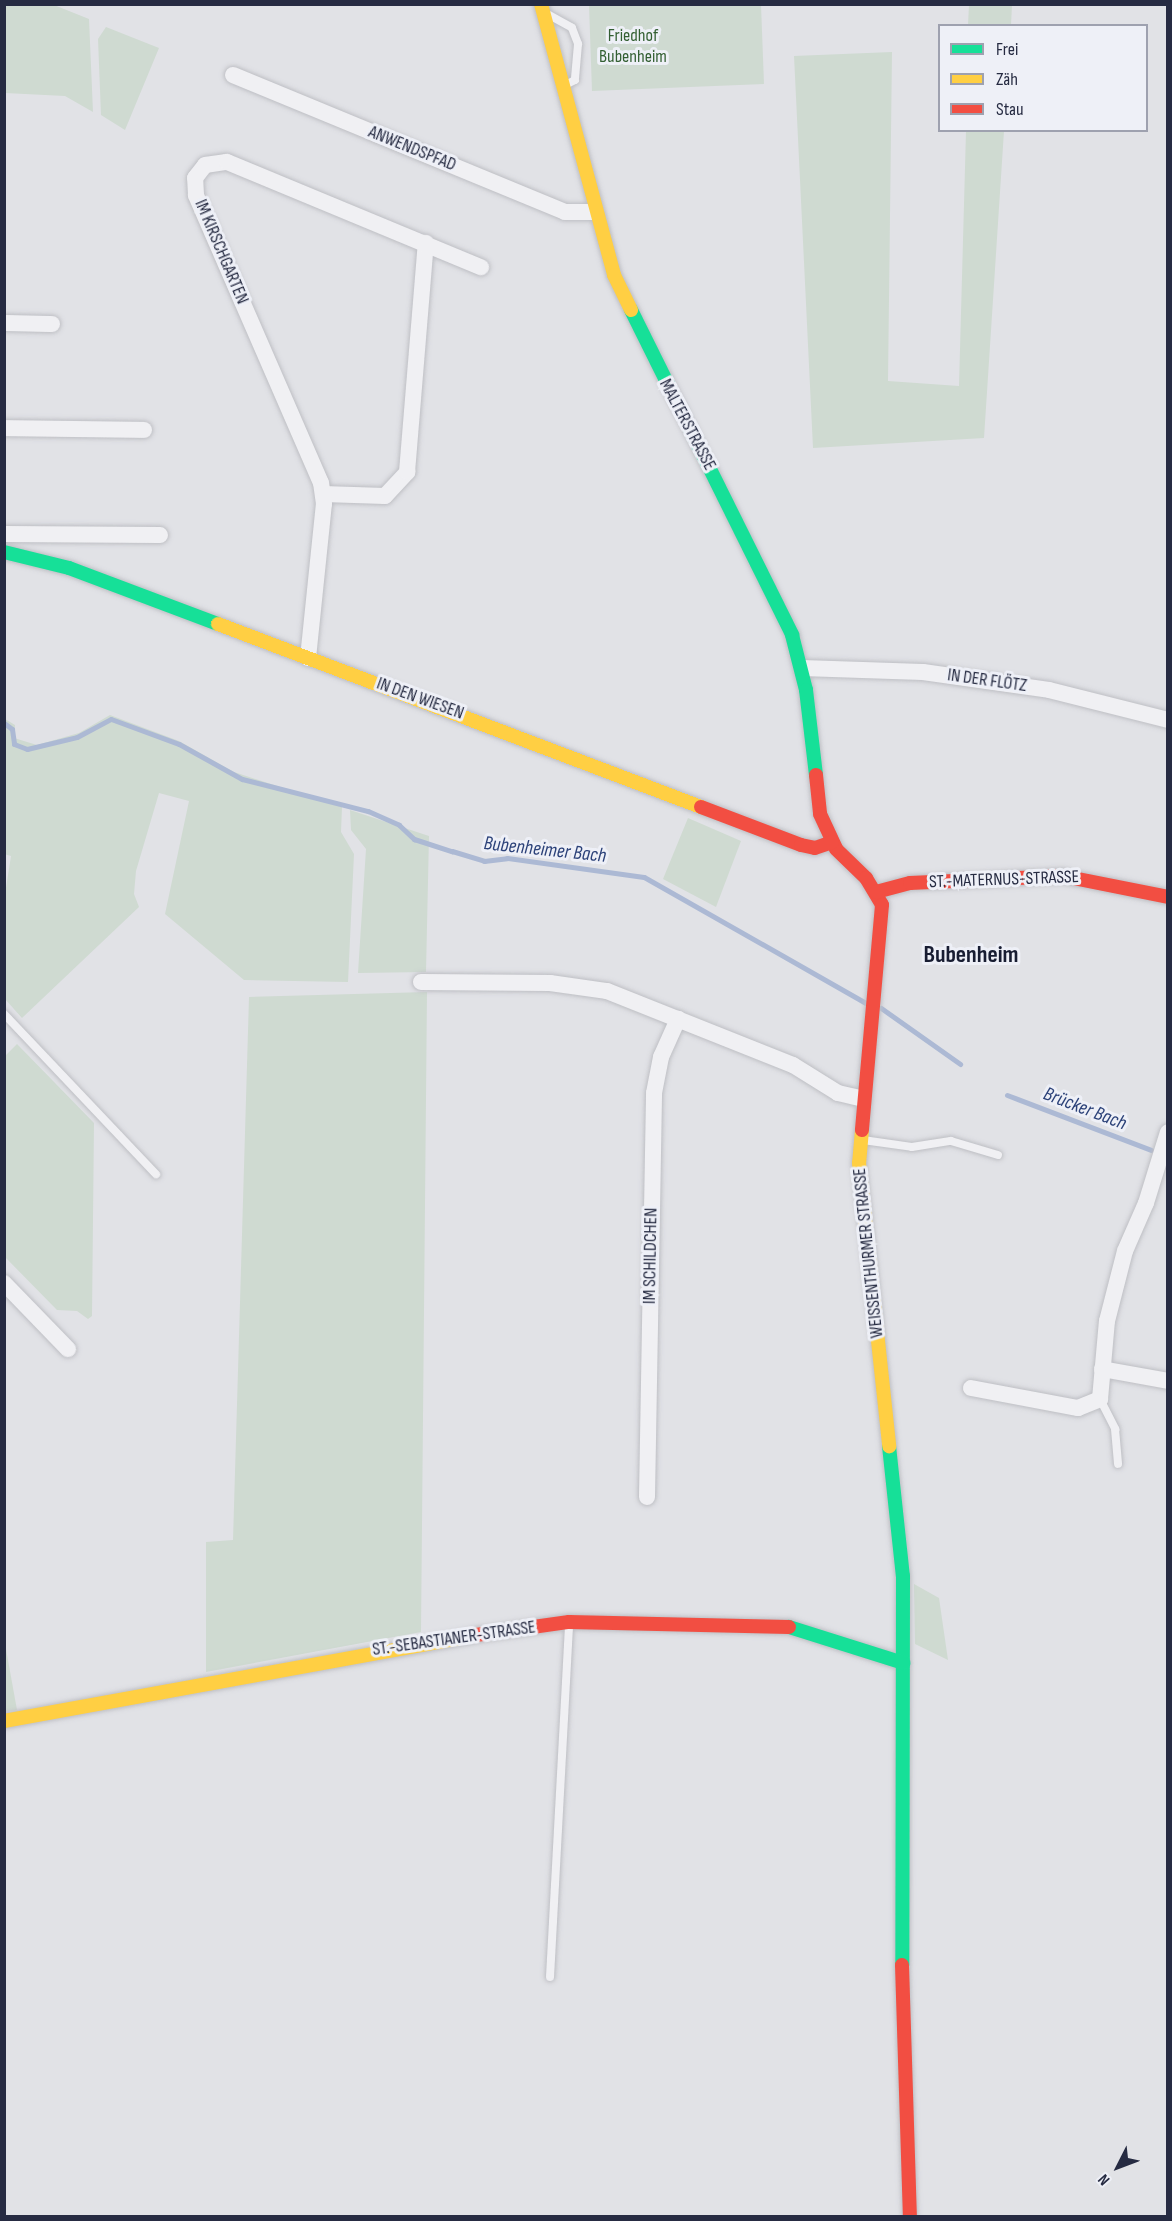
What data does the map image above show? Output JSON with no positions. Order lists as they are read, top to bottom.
{
  "streets": {
    "main road": [
      "MALTERSTRASSE",
      "IN DEN WIESEN",
      "ST.-MATERNUS-STRASSE",
      "WEISSENTHURMER STRASSE",
      "ST.-SEBASTIANER-STRASSE"
    ],
    "street": [
      "ANWENDSPFAD",
      "IM KIRSCHGARTEN",
      "IN DER FLÖTZ",
      "IM SCHILDCHEN"
    ]
  },
  "crossings": [
    ["ANWENDSPFAD", "MALTERSTRASSE"],
    ["IM KIRSCHGARTEN", "IN DEN WIESEN"],
    ["MALTERSTRASSE", "IN DER FLÖTZ"],
    ["MALTERSTRASSE", "IN DEN WIESEN"],
    ["ST.-MATERNUS-STRASSE", "WEISSENTHURMER STRASSE"],
    ["WEISSENTHURMER STRASSE", "ST.-SEBASTIANER-STRASSE"]
  ],
  "districts": ["Bubenheim"],
  "water": ["Bubenheimer Bach", "Brücker Bach"],
  "parks": ["Friedhof Bubenheim"],
  "legend": ["Frei", "Zäh", "Stau"],
  "north": "bottom left"
}
